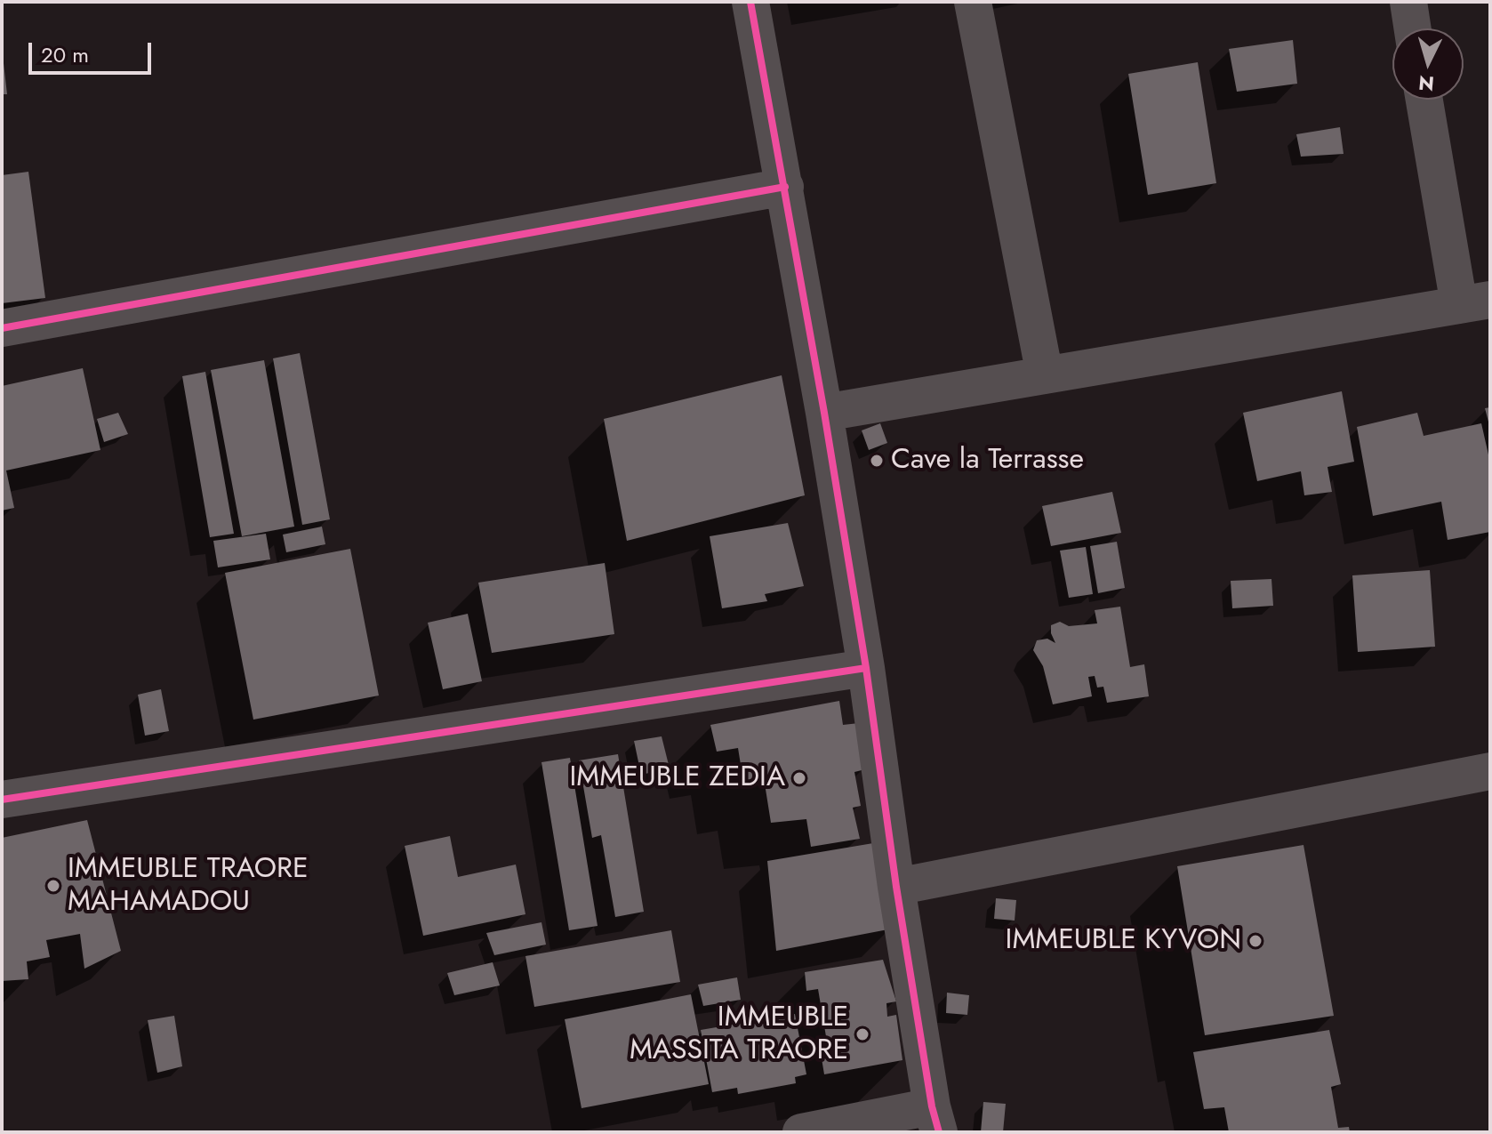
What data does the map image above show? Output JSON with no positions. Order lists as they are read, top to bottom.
{
  "places": [
    "Cave la Terrasse",
    "IMMEUBLE ZEDIA",
    "IMMEUBLE TRAORE MAHAMADOU",
    "IMMEUBLE KYVON",
    "IMMEUBLE MASSITA TRAORE"
  ],
  "scale_bar": "20 m",
  "north": "bottom"
}
